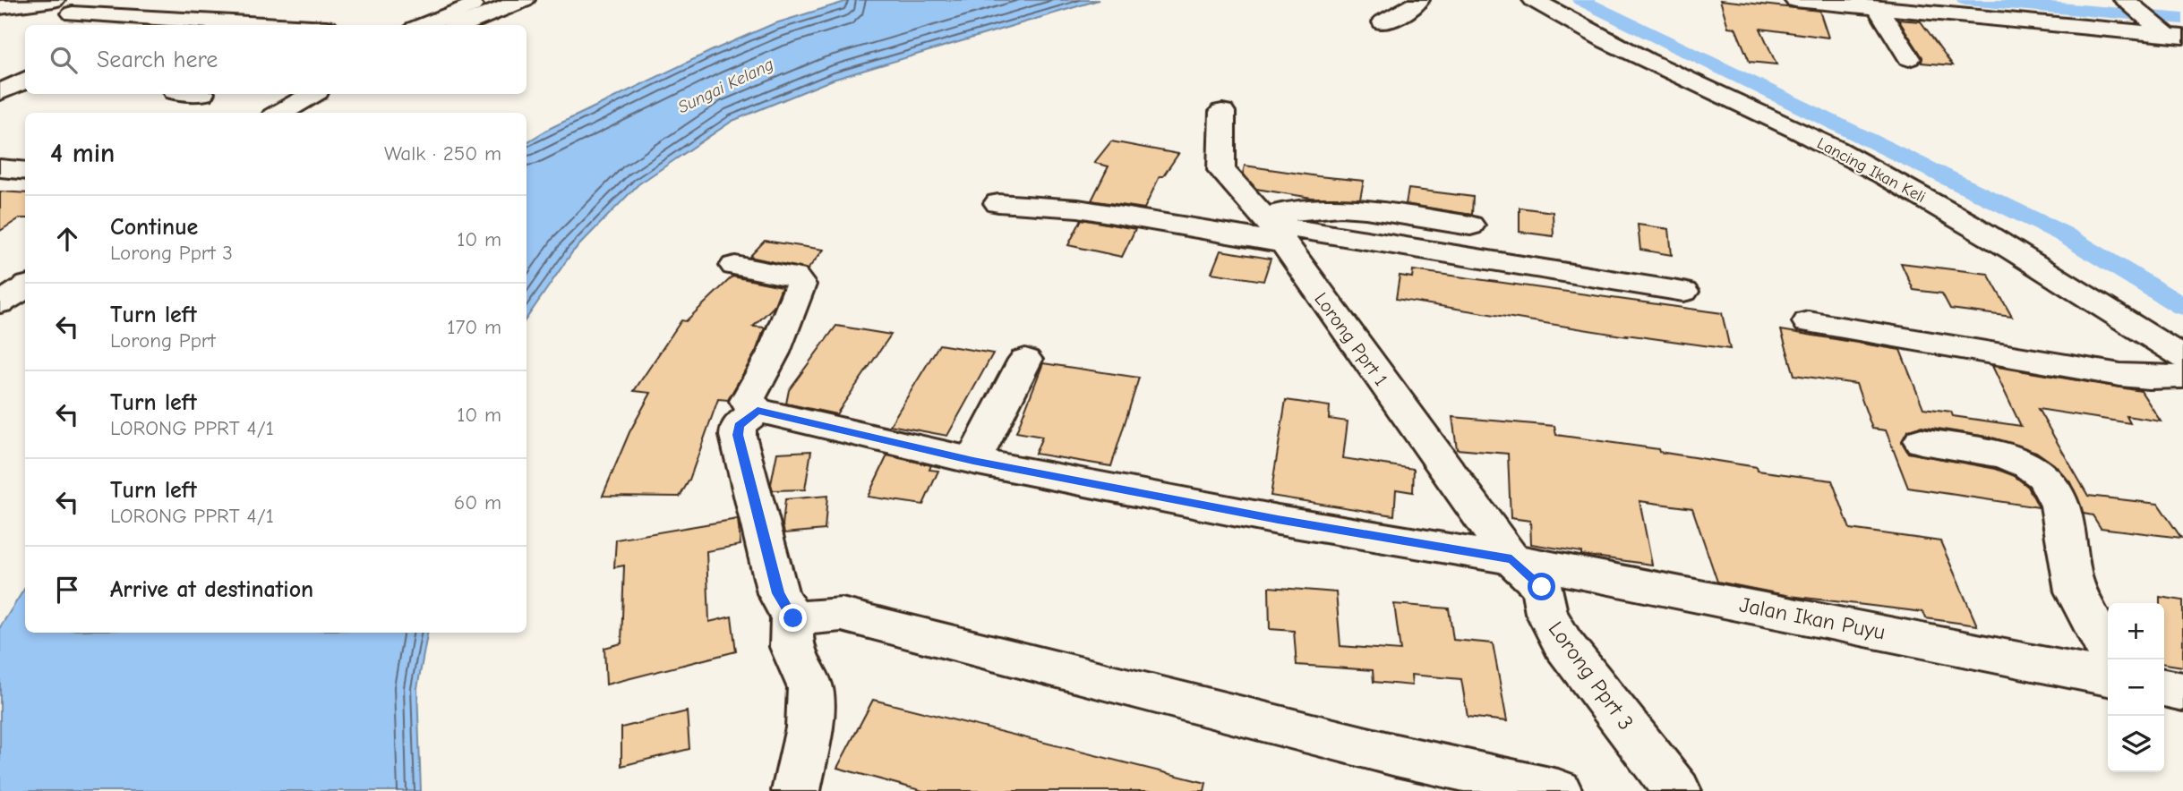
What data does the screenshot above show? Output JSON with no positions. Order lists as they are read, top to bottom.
{
  "streets": {
    "street": [
      "Lancing Ikan Keli",
      "Lorong Pprt 1",
      "Jalan Ikan Puyu",
      "Lorong Pprt 3"
    ]
  },
  "crossings": [
    ["Lorong Pprt 1", "Jalan Ikan Puyu"],
    ["Lorong Pprt 1", "Lorong Pprt 3"],
    ["Jalan Ikan Puyu", "Lorong Pprt 3"]
  ],
  "water": ["Sungai Kelang"],
  "page": {
    "search": "Search here",
    "heading": ["4 min", "Walk · 250 m"],
    "list": [
      ["Continue", "Lorong Pprt 3", "10 m"],
      ["Turn left", "Lorong Pprt", "170 m"],
      ["Turn left", "LORONG PPRT 4/1", "10 m"],
      ["Turn left", "LORONG PPRT 4/1", "60 m"],
      "Arrive at destination"
    ],
    "map_buttons": ["+", "−"]
  }
}
